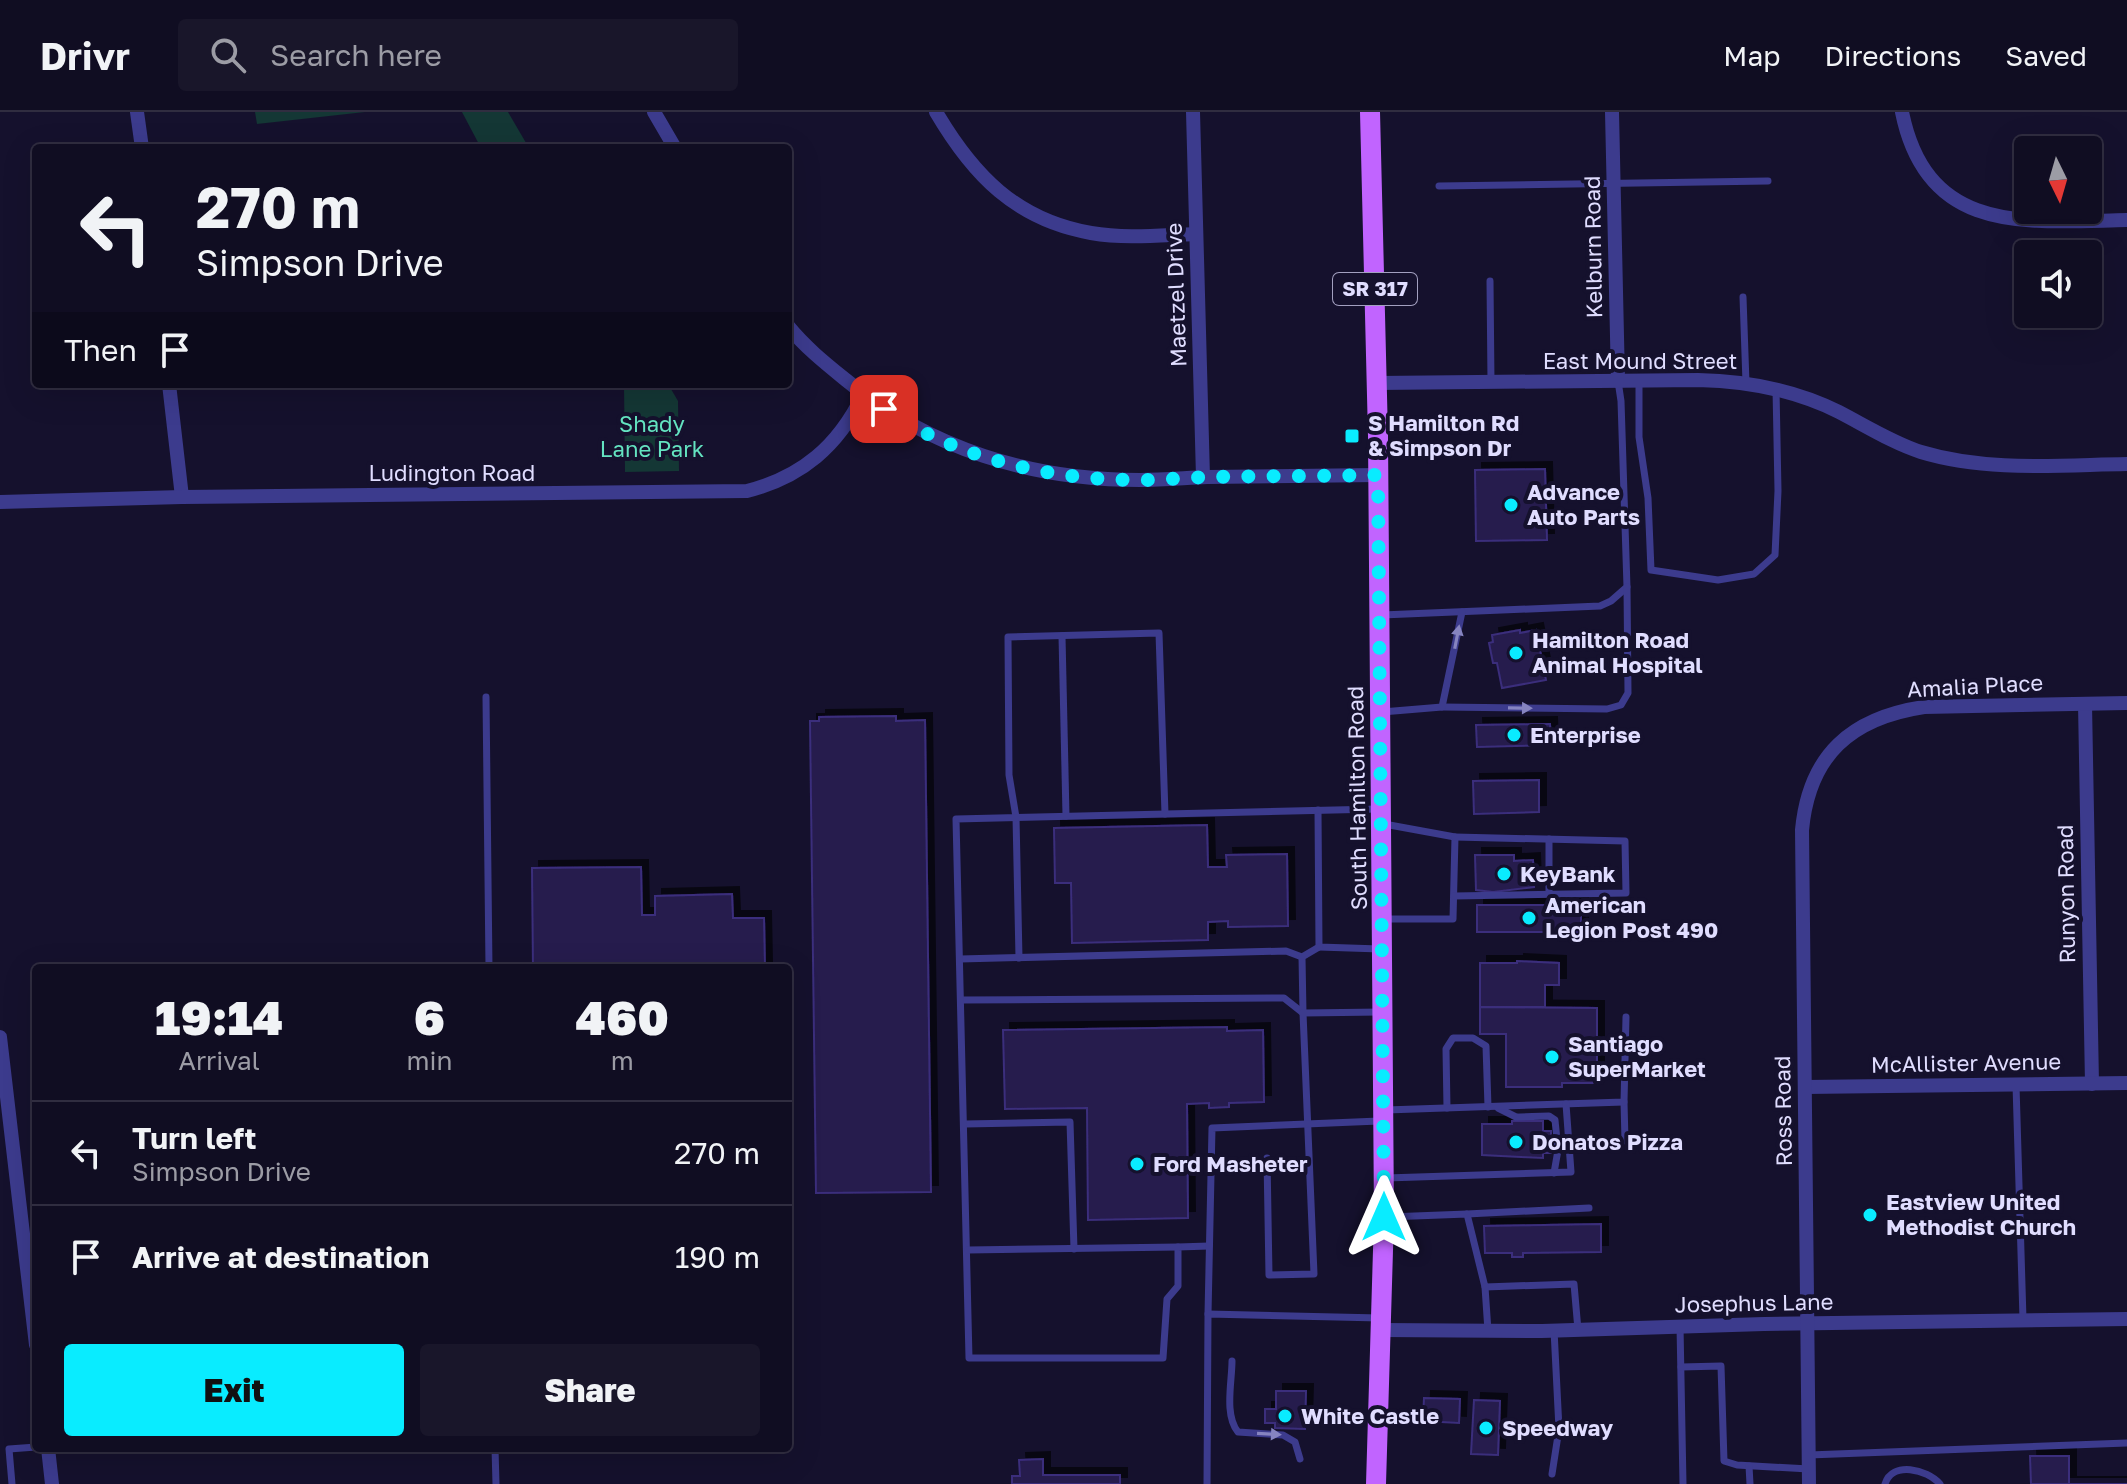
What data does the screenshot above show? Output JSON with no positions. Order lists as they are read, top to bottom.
{
  "streets": {
    "main road": ["SR 317", "South Hamilton Road"],
    "street": [
      "Kelburn Road",
      "Maetzel Drive",
      "East Mound Street",
      "Ludington Road",
      "Amalia Place",
      "Runyon Road",
      "McAllister Avenue",
      "Ross Road",
      "Josephus Lane"
    ]
  },
  "crossings": [
    ["Kelburn Road", "East Mound Street"],
    ["East Mound Street", "South Hamilton Road"],
    ["Amalia Place", "Runyon Road"],
    ["Amalia Place", "Ross Road"],
    ["South Hamilton Road", "Josephus Lane"],
    ["Runyon Road", "McAllister Avenue"],
    ["McAllister Avenue", "Ross Road"],
    ["Ross Road", "Josephus Lane"]
  ],
  "parks": ["Shady Lane Park"],
  "places": {
    "transit": ["S Hamilton Rd & Simpson Dr"],
    "other": [
      "Advance Auto Parts",
      "Hamilton Road Animal Hospital",
      "Enterprise",
      "KeyBank",
      "American Legion Post 490",
      "Santiago SuperMarket",
      "Donatos Pizza",
      "Ford Masheter",
      "Eastview United Methodist Church",
      "White Castle",
      "Speedway"
    ]
  },
  "north": "bottom",
  "page": {
    "header": "Drivr",
    "search": "Search here",
    "nav": ["Map", "Directions", "Saved"],
    "turn": ["270 m", "Simpson Drive"],
    "then": "Then",
    "eta": [
      "19:14",
      "Arrival",
      "6",
      "min",
      "460",
      "m"
    ],
    "list": [
      {
        "name": "Turn left",
        "note": "Simpson Drive",
        "value": "270 m"
      },
      {
        "name": "Arrive at destination",
        "value": "190 m"
      }
    ],
    "buttons": ["Exit", "Share"]
  }
}
